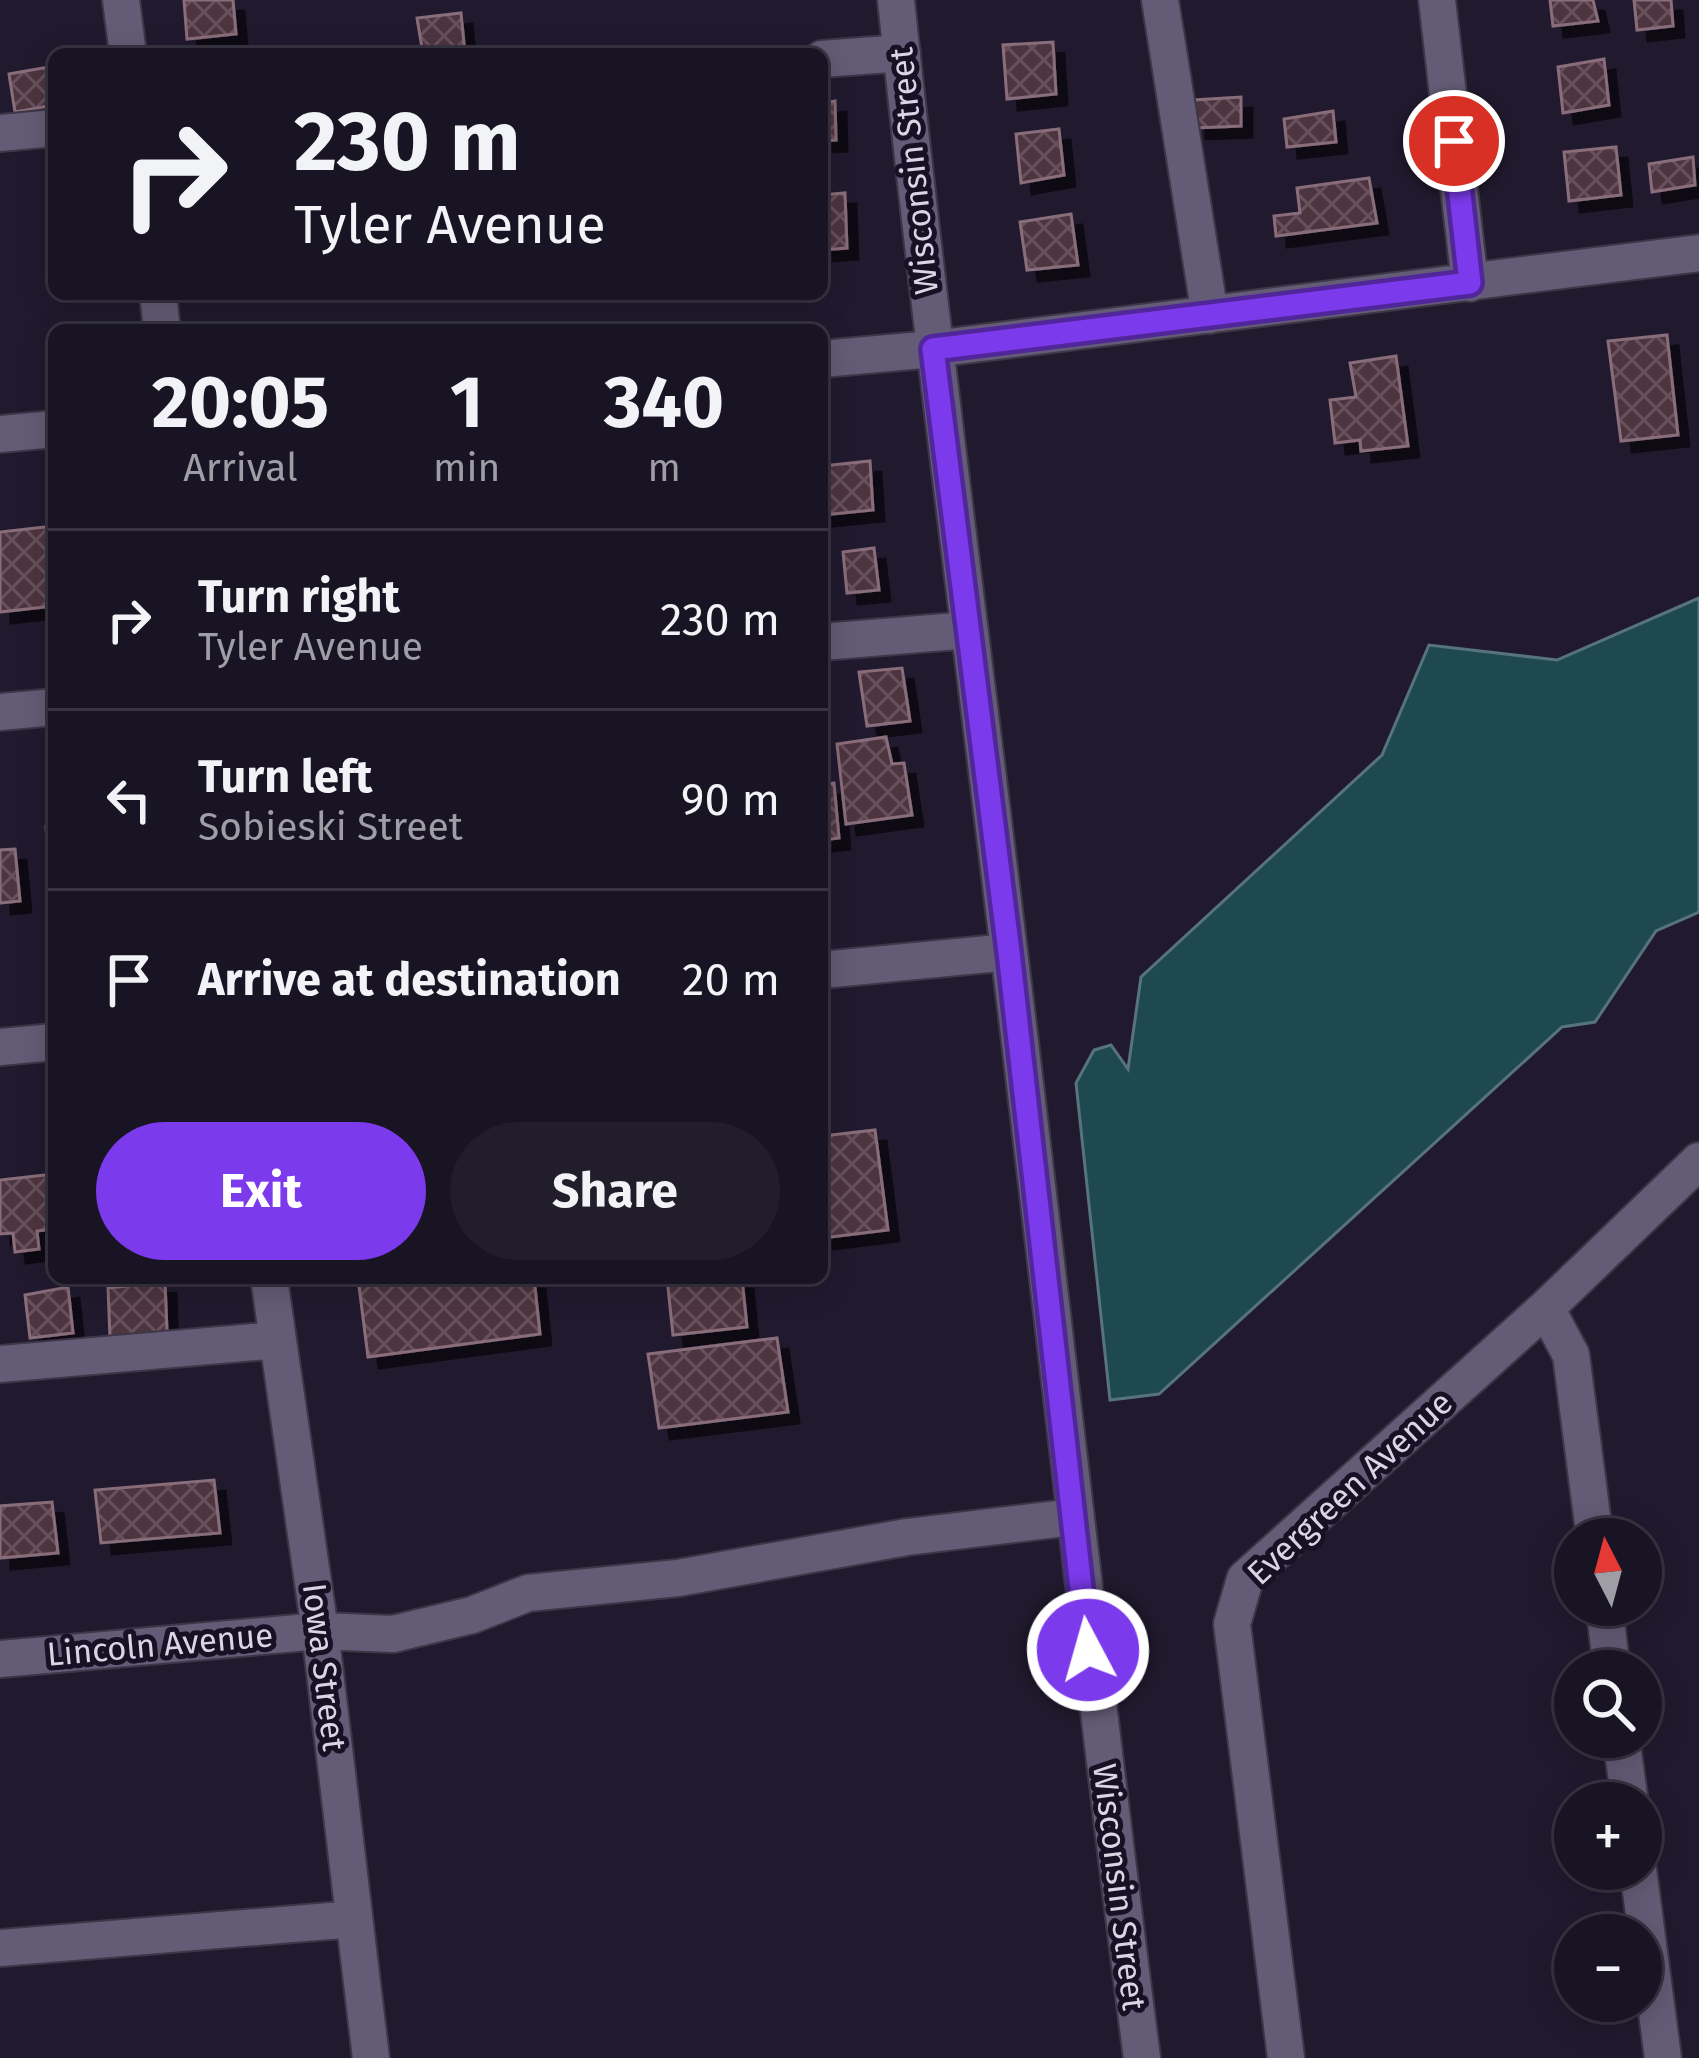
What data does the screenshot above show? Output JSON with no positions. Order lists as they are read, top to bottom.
{
  "streets": {
    "street": [
      "Wisconsin Street",
      "Evergreen Avenue",
      "Lincoln Avenue",
      "Iowa Street"
    ]
  },
  "crossings": [
    ["Wisconsin Street", "Lincoln Avenue"],
    ["Lincoln Avenue", "Iowa Street"]
  ],
  "north": "top",
  "page": {
    "turn": ["230 m", "Tyler Avenue"],
    "eta": [
      "20:05",
      "Arrival",
      "1",
      "min",
      "340",
      "m"
    ],
    "list": [
      {
        "name": "Turn right",
        "note": "Tyler Avenue",
        "value": "230 m"
      },
      {
        "name": "Turn left",
        "note": "Sobieski Street",
        "value": "90 m"
      },
      {
        "name": "Arrive at destination",
        "value": "20 m"
      }
    ],
    "buttons": ["Exit", "Share"],
    "map_buttons": ["+", "−"]
  }
}
